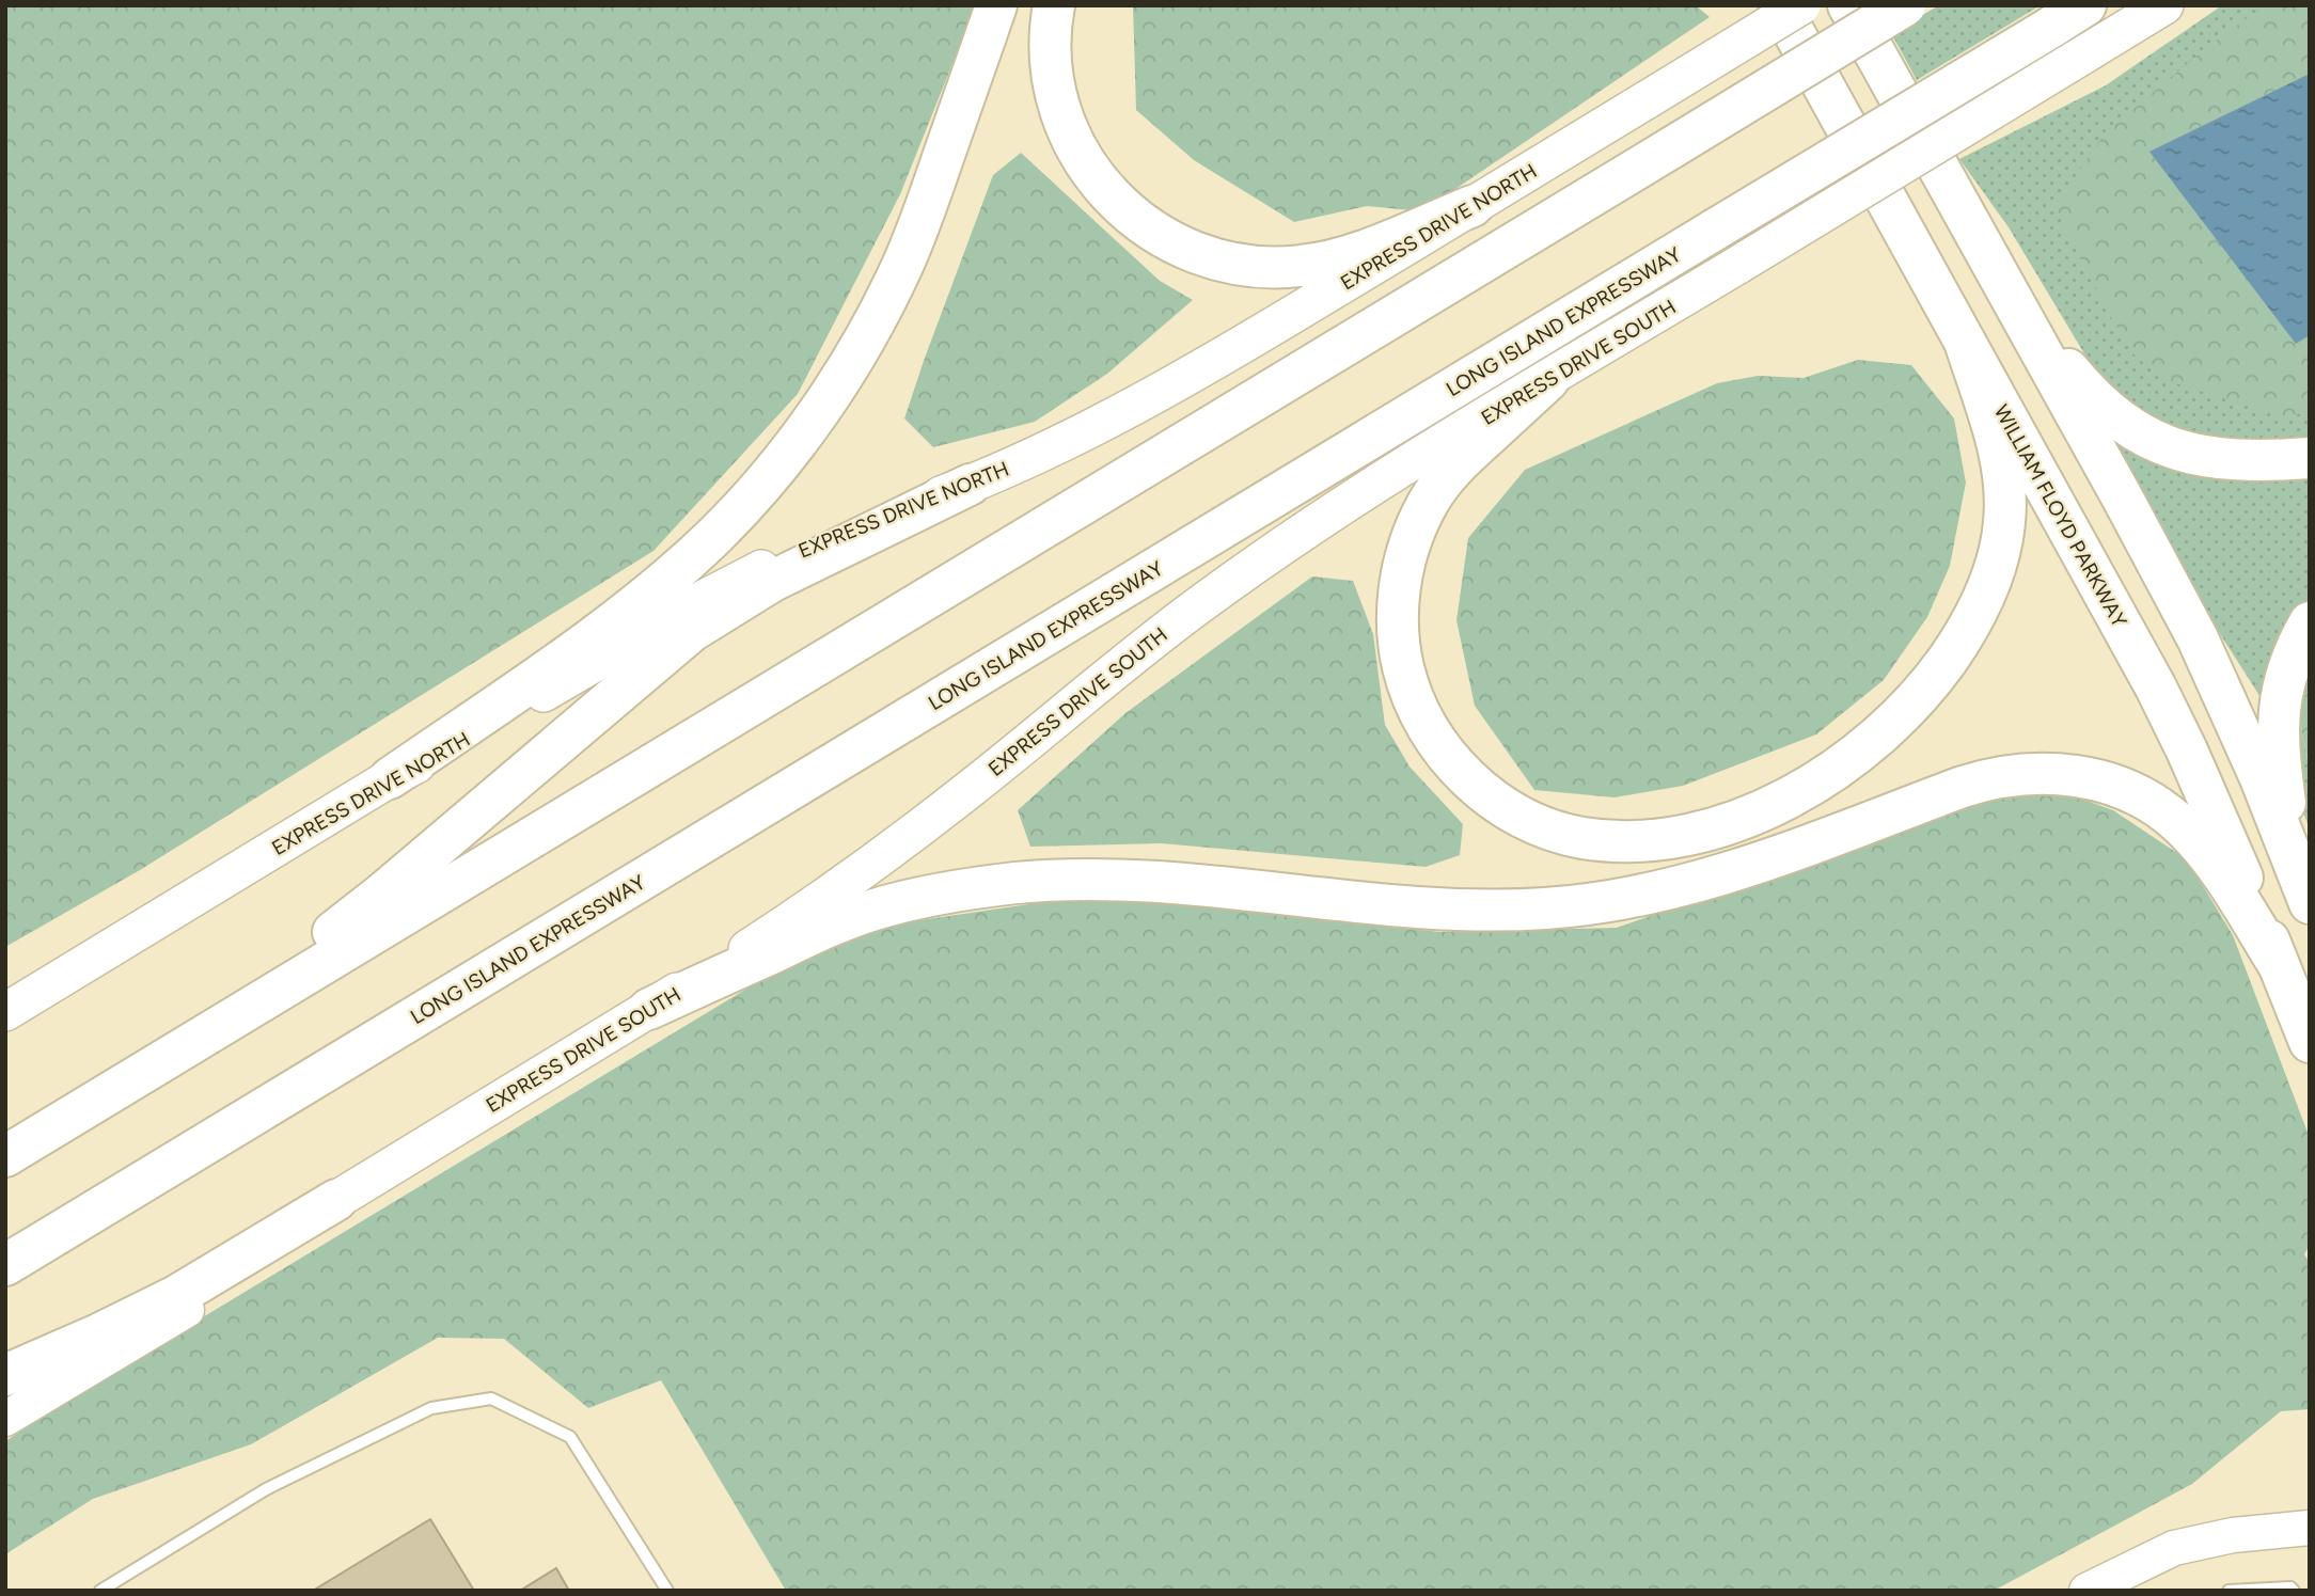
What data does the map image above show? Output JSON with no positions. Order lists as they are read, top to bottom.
{
  "streets": {
    "highway": ["LONG ISLAND EXPRESSWAY", "WILLIAM FLOYD PARKWAY"],
    "main road": ["EXPRESS DRIVE NORTH", "EXPRESS DRIVE SOUTH"]
  }
}
